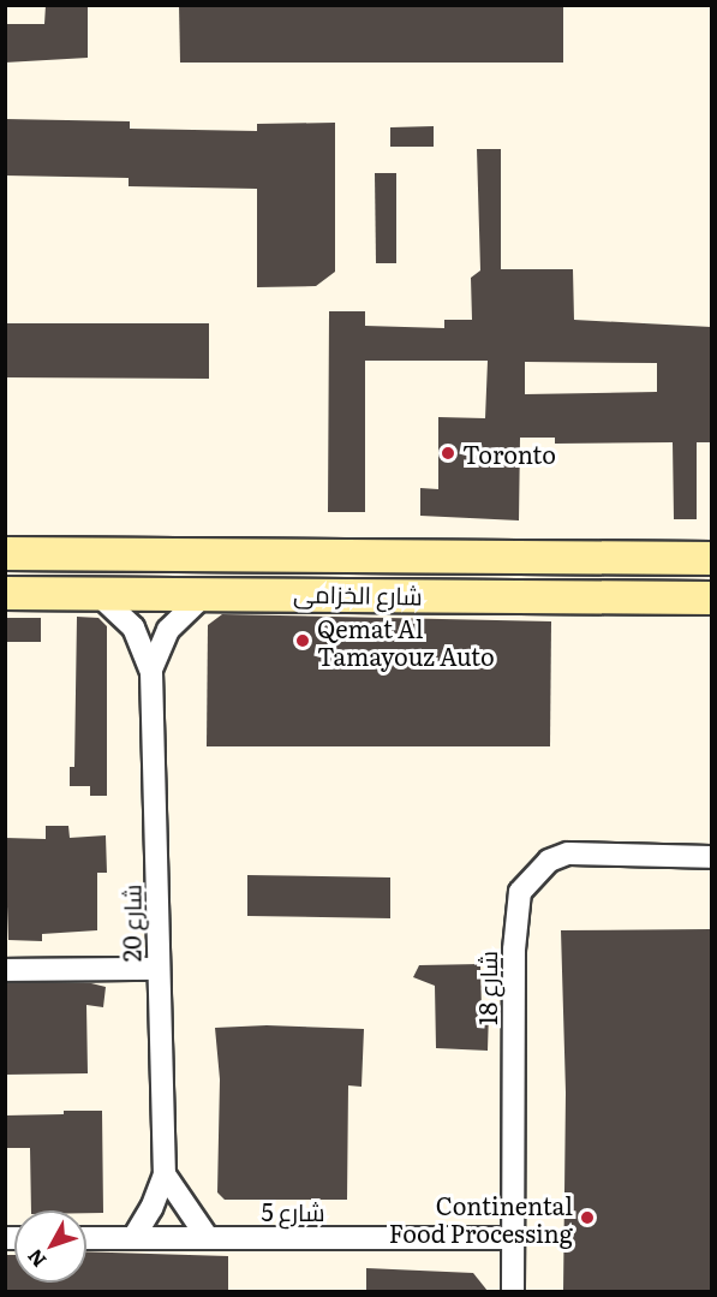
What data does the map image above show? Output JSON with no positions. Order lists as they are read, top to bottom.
{
  "streets": {
    "street": [
      "شارع الخزامى",
      "شارع 20",
      "شارع 18",
      "شارع 5"
    ]
  },
  "crossings": [
    ["شارع الخزامى", "شارع 20"],
    ["شارع 20", "شارع 5"],
    ["شارع 18", "شارع 5"]
  ],
  "places": ["Toronto", "Qemat Al Tamayouz Auto", "Continental Food Processing"],
  "north": "bottom left"
}
